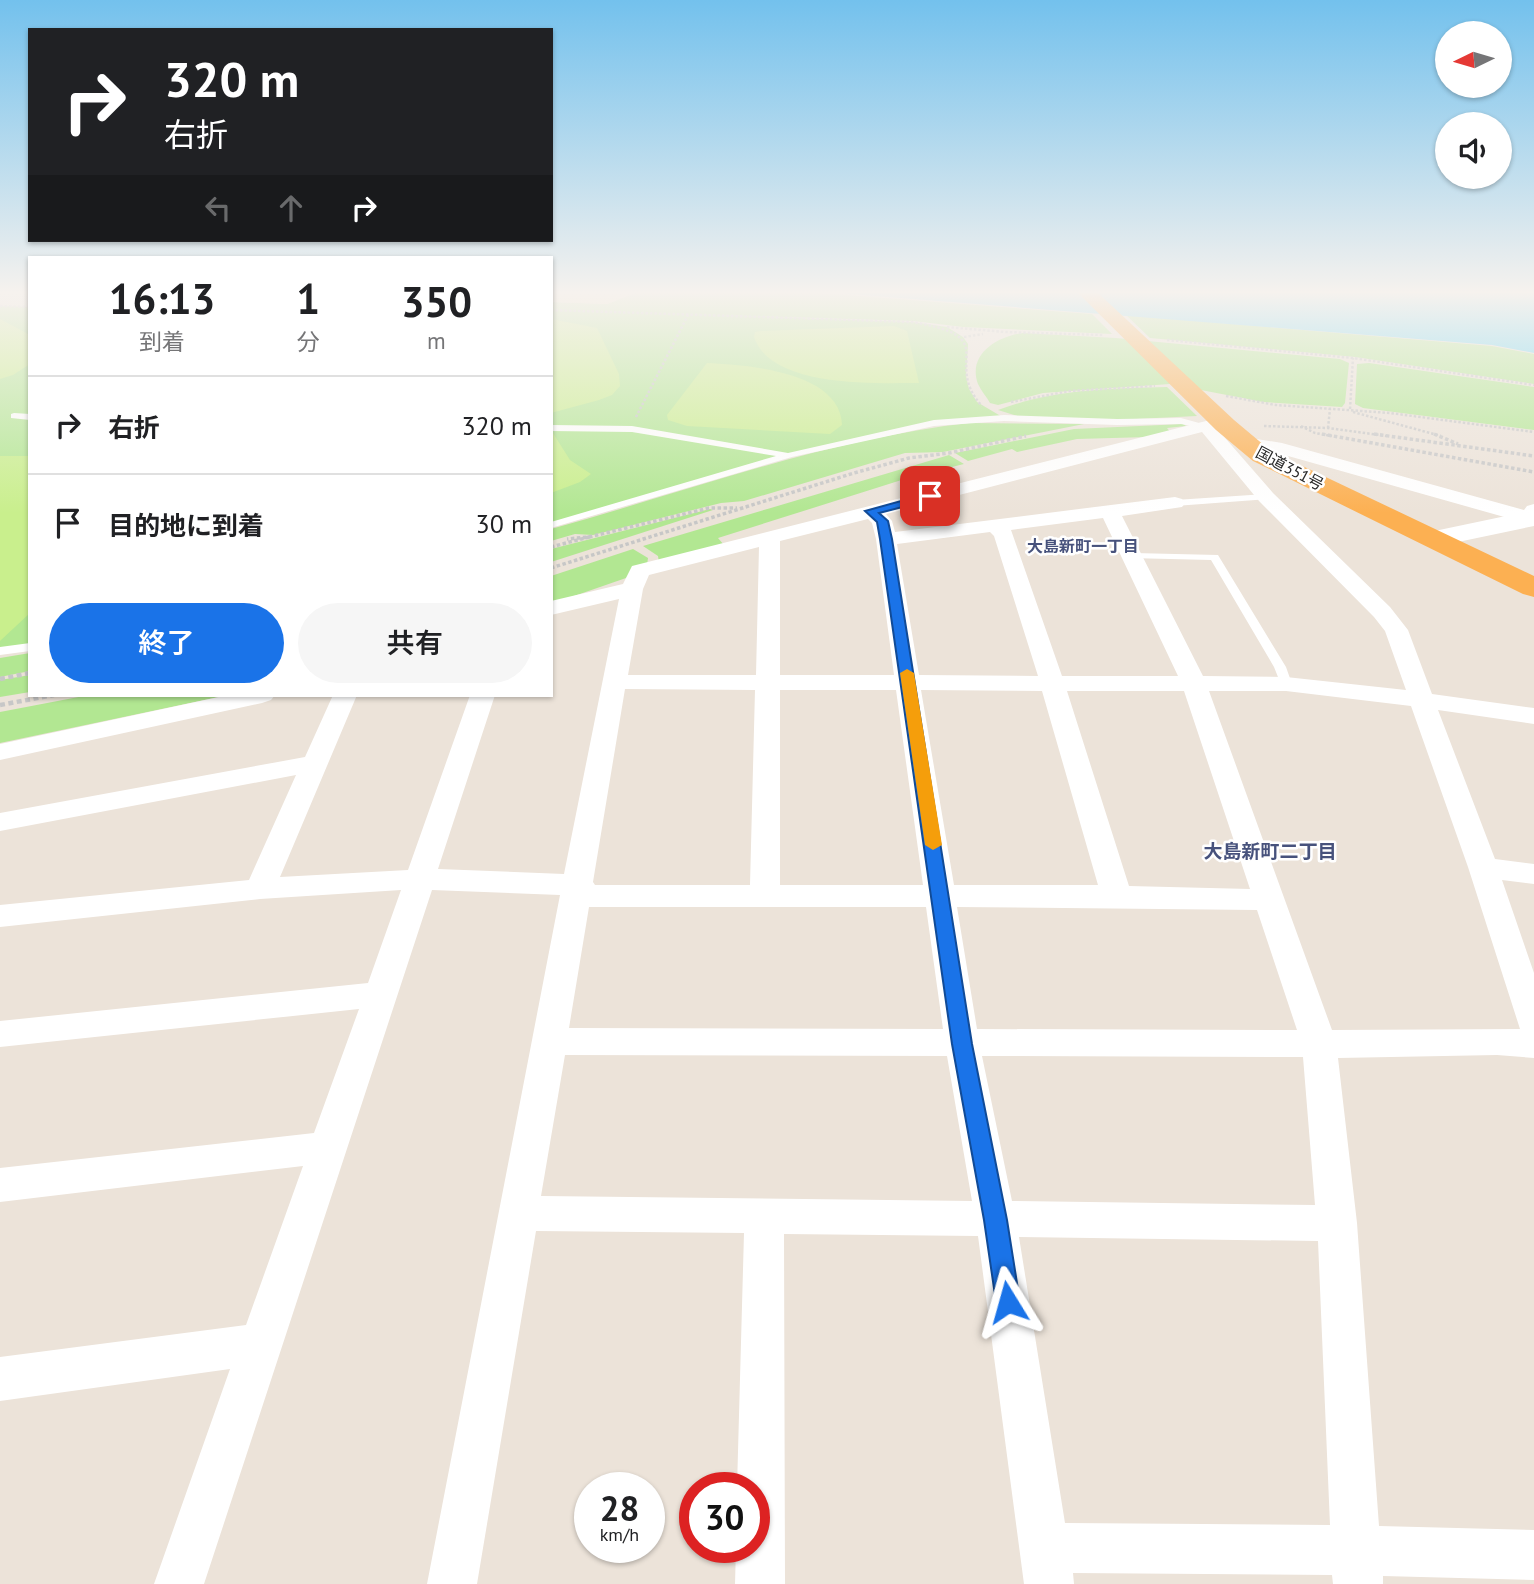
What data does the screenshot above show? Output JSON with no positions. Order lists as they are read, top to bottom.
{
  "streets": {
    "highway": ["国道351号"]
  },
  "districts": ["大島新町一丁目", "大島新町二丁目"],
  "north": "left",
  "page": {
    "turn": ["320 m", "右折"],
    "eta": [
      "16:13",
      "到着",
      "1",
      "分",
      "350",
      "m"
    ],
    "list": [
      {
        "name": "右折",
        "value": "320 m"
      },
      {
        "name": "目的地に到着",
        "value": "30 m"
      }
    ],
    "buttons": ["終了", "共有"],
    "speed": "28 km/h",
    "limit": "30"
  }
}
